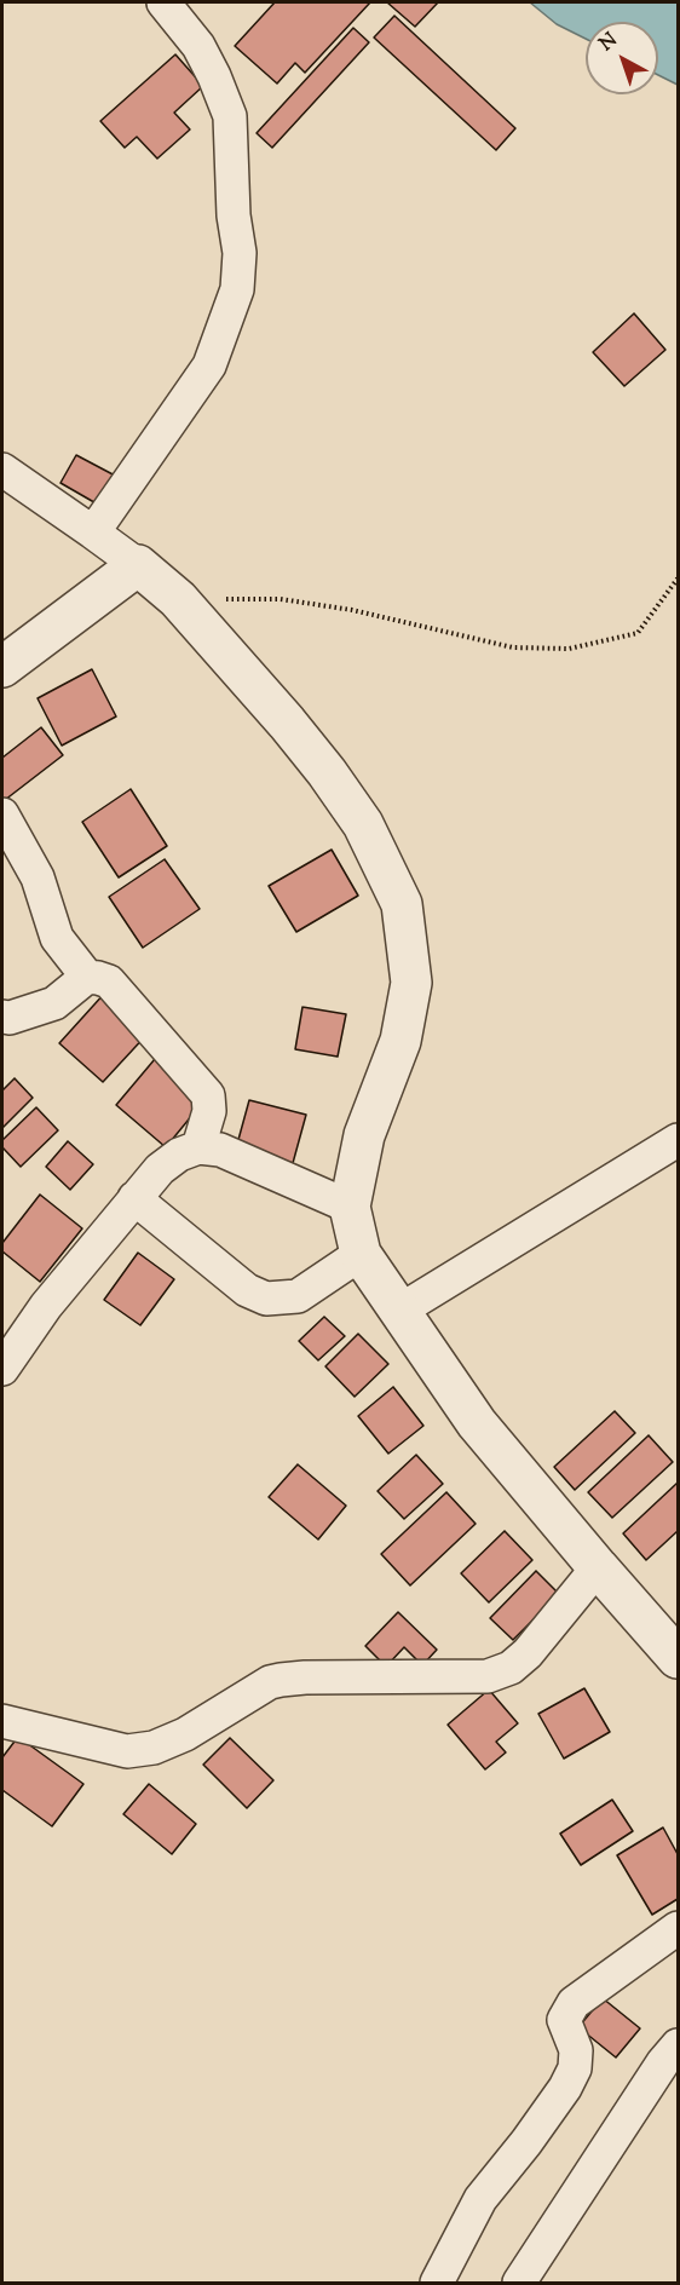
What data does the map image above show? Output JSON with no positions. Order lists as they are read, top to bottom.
{
  "north": "top left"
}
